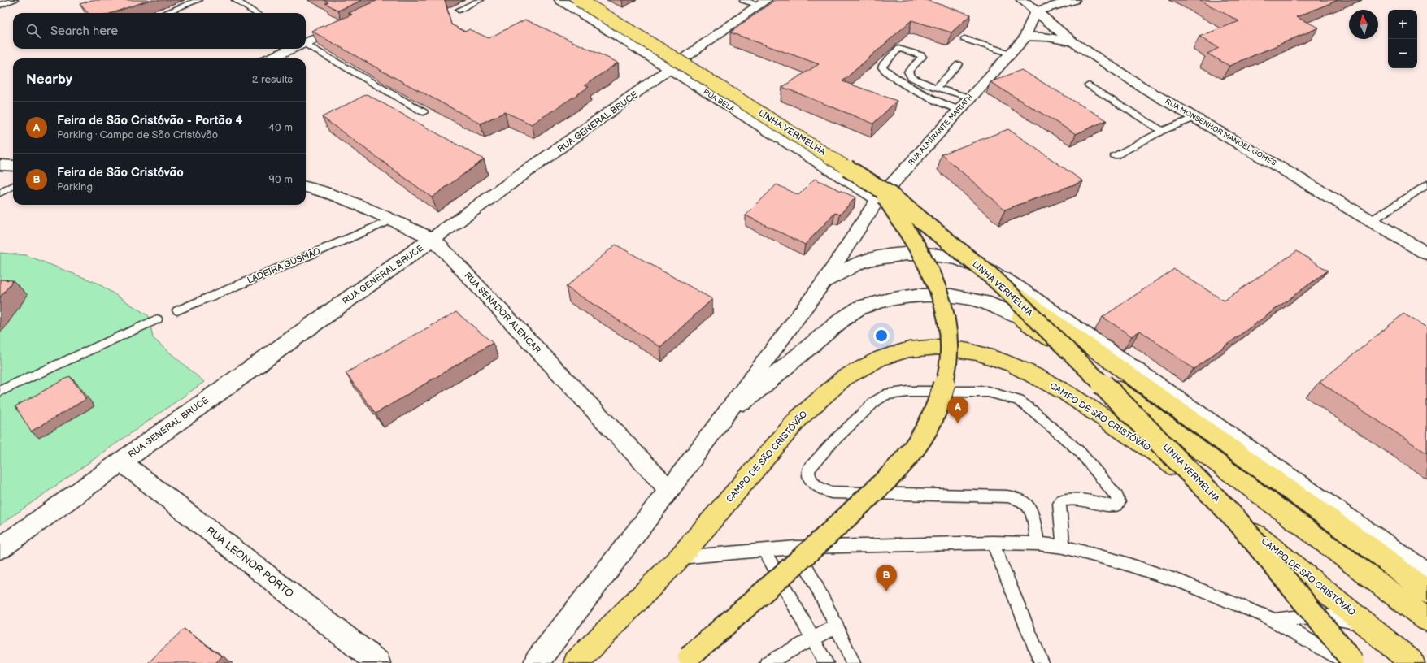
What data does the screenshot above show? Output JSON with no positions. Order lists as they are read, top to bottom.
{
  "streets": {
    "main road": ["LINHA VERMELHA", "CAMPO DE SÃO CRISTÓVÃO"],
    "street": [
      "RUA BELA",
      "RUA GENERAL BRUCE",
      "RUA ALMIRANTE MARIATH",
      "RUA MONSENHOR MANOEL GOMES",
      "RUA SENADOR ALENCAR",
      "RUA LEONOR PORTO"
    ],
    "lane": ["LADEIRA GUSMÃO"]
  },
  "crossings": [
    ["RUA BELA", "RUA GENERAL BRUCE"],
    ["RUA BELA", "RUA ALMIRANTE MARIATH"],
    ["RUA BELA", "LINHA VERMELHA"],
    ["RUA GENERAL BRUCE", "RUA SENADOR ALENCAR"],
    ["RUA GENERAL BRUCE", "RUA LEONOR PORTO"],
    ["RUA ALMIRANTE MARIATH", "LINHA VERMELHA"],
    ["RUA ALMIRANTE MARIATH", "RUA MONSENHOR MANOEL GOMES"],
    ["LADEIRA GUSMÃO", "RUA SENADOR ALENCAR"]
  ],
  "north": "top",
  "page": {
    "map_buttons": ["+", "−"],
    "search": "Search here",
    "heading": ["Nearby", "2 results"],
    "list": [
      {
        "mark": "A",
        "name": "Feira de São Cristóvão - Portão 4",
        "note": "Parking · Campo de São Cristóvão",
        "value": "40 m"
      },
      {
        "mark": "B",
        "name": "Feira de São Cristóvão",
        "note": "Parking",
        "value": "90 m"
      }
    ],
    "pins": ["A", "B"]
  }
}
